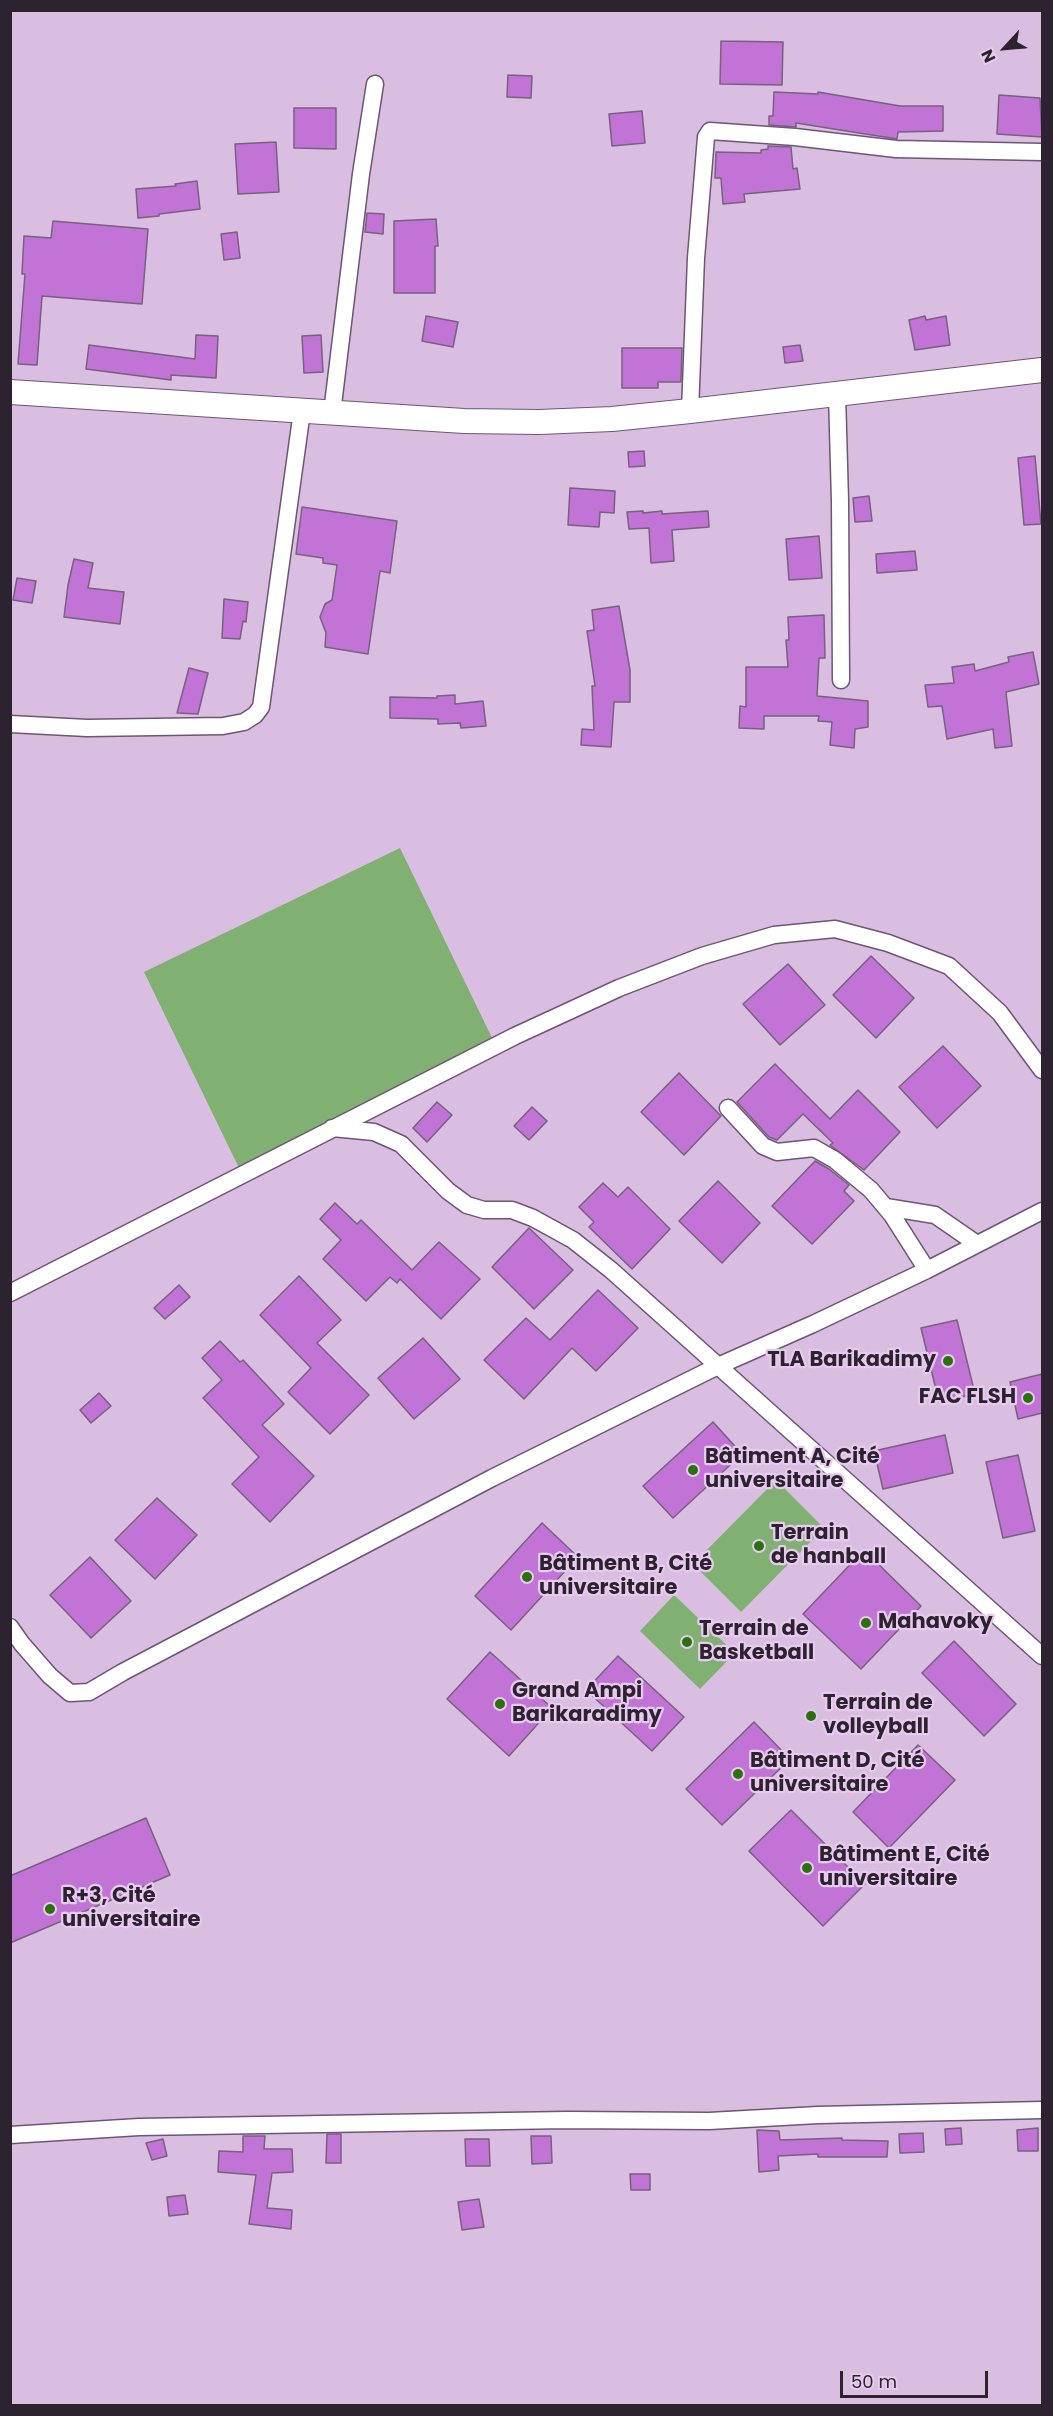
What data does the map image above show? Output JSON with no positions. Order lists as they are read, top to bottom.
{
  "places": [
    "TLA Barikadimy",
    "FAC FLSH",
    "Bâtiment A, Cité universitaire",
    "Terrain de hanball",
    "Bâtiment B, Cité universitaire",
    "Mahavoky",
    "Terrain de Basketball",
    "Grand Ampi Barikaradimy",
    "Terrain de volleyball",
    "Bâtiment D, Cité universitaire",
    "Bâtiment E, Cité universitaire",
    "R+3, Cité universitaire"
  ],
  "scale_bar": "50 m",
  "north": "bottom left"
}
